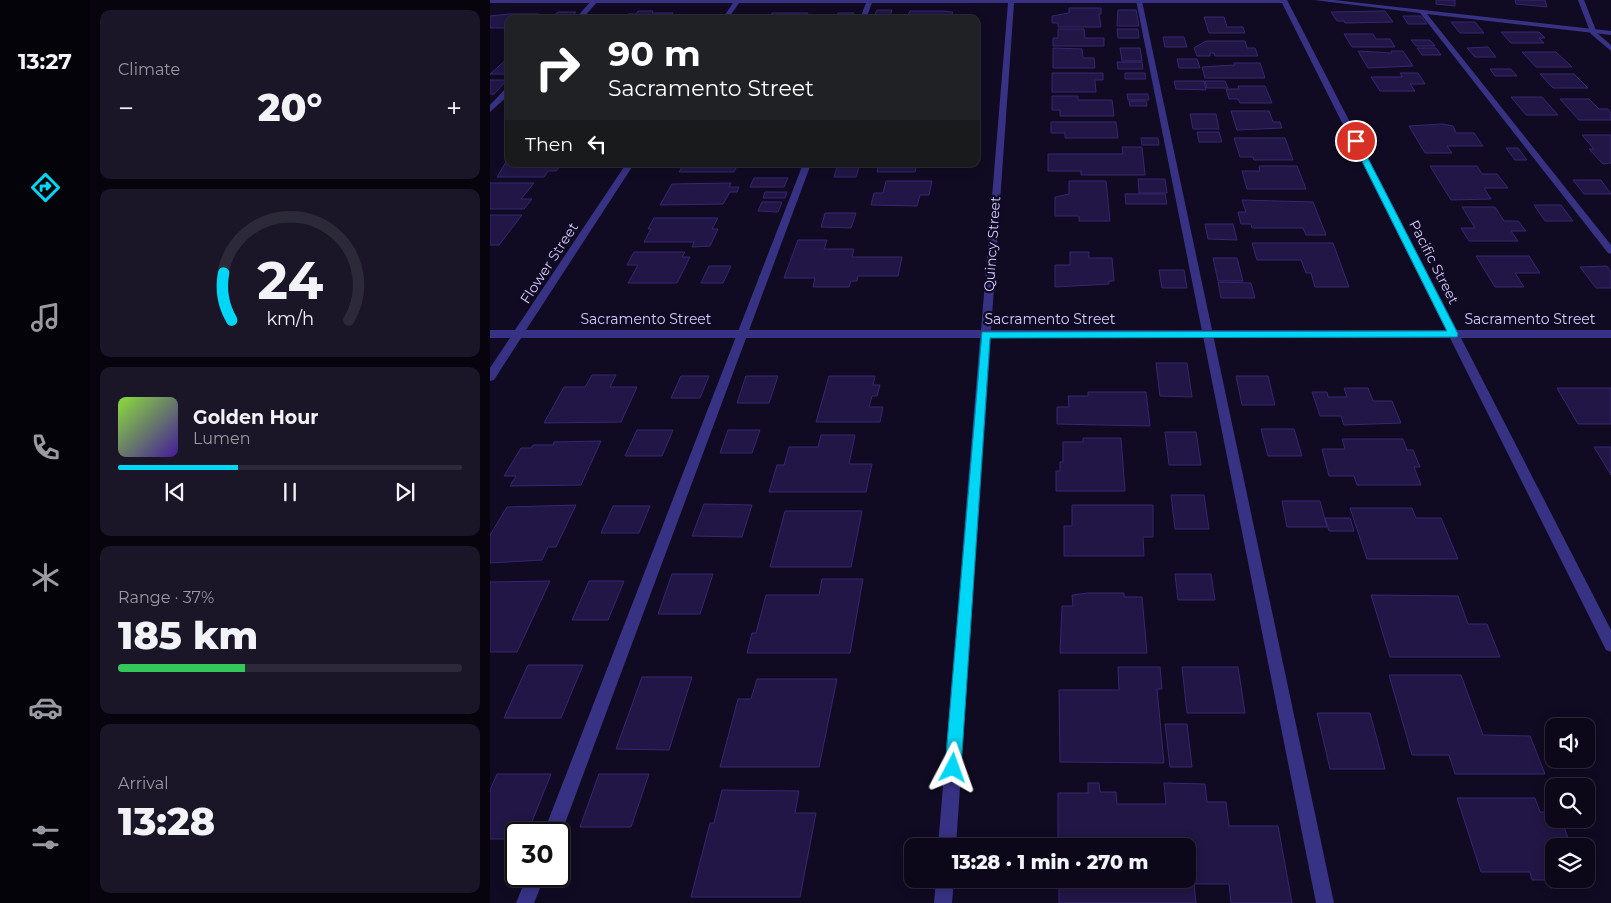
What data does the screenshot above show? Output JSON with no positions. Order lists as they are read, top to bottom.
{
  "streets": {
    "street": [
      "Quincy Street",
      "Pacific Street",
      "Flower Street",
      "Sacramento Street"
    ]
  },
  "crossings": [
    ["Quincy Street", "Sacramento Street"],
    ["Pacific Street", "Sacramento Street"],
    ["Flower Street", "Sacramento Street"]
  ],
  "page": {
    "tabs": "13:27",
    "tile": [
      "Climate",
      ["Range · 37%", "185 km"],
      ["Arrival", "13:28"]
    ],
    "turn": ["90 m", "Sacramento Street"],
    "heat": ["−", "20°", "+"],
    "then": "Then",
    "song": ["Golden Hour", "Lumen"],
    "limit": "30",
    "trip": "13:28 · 1 min · 270 m",
    "gauge": ["24", "km/h"]
  }
}
